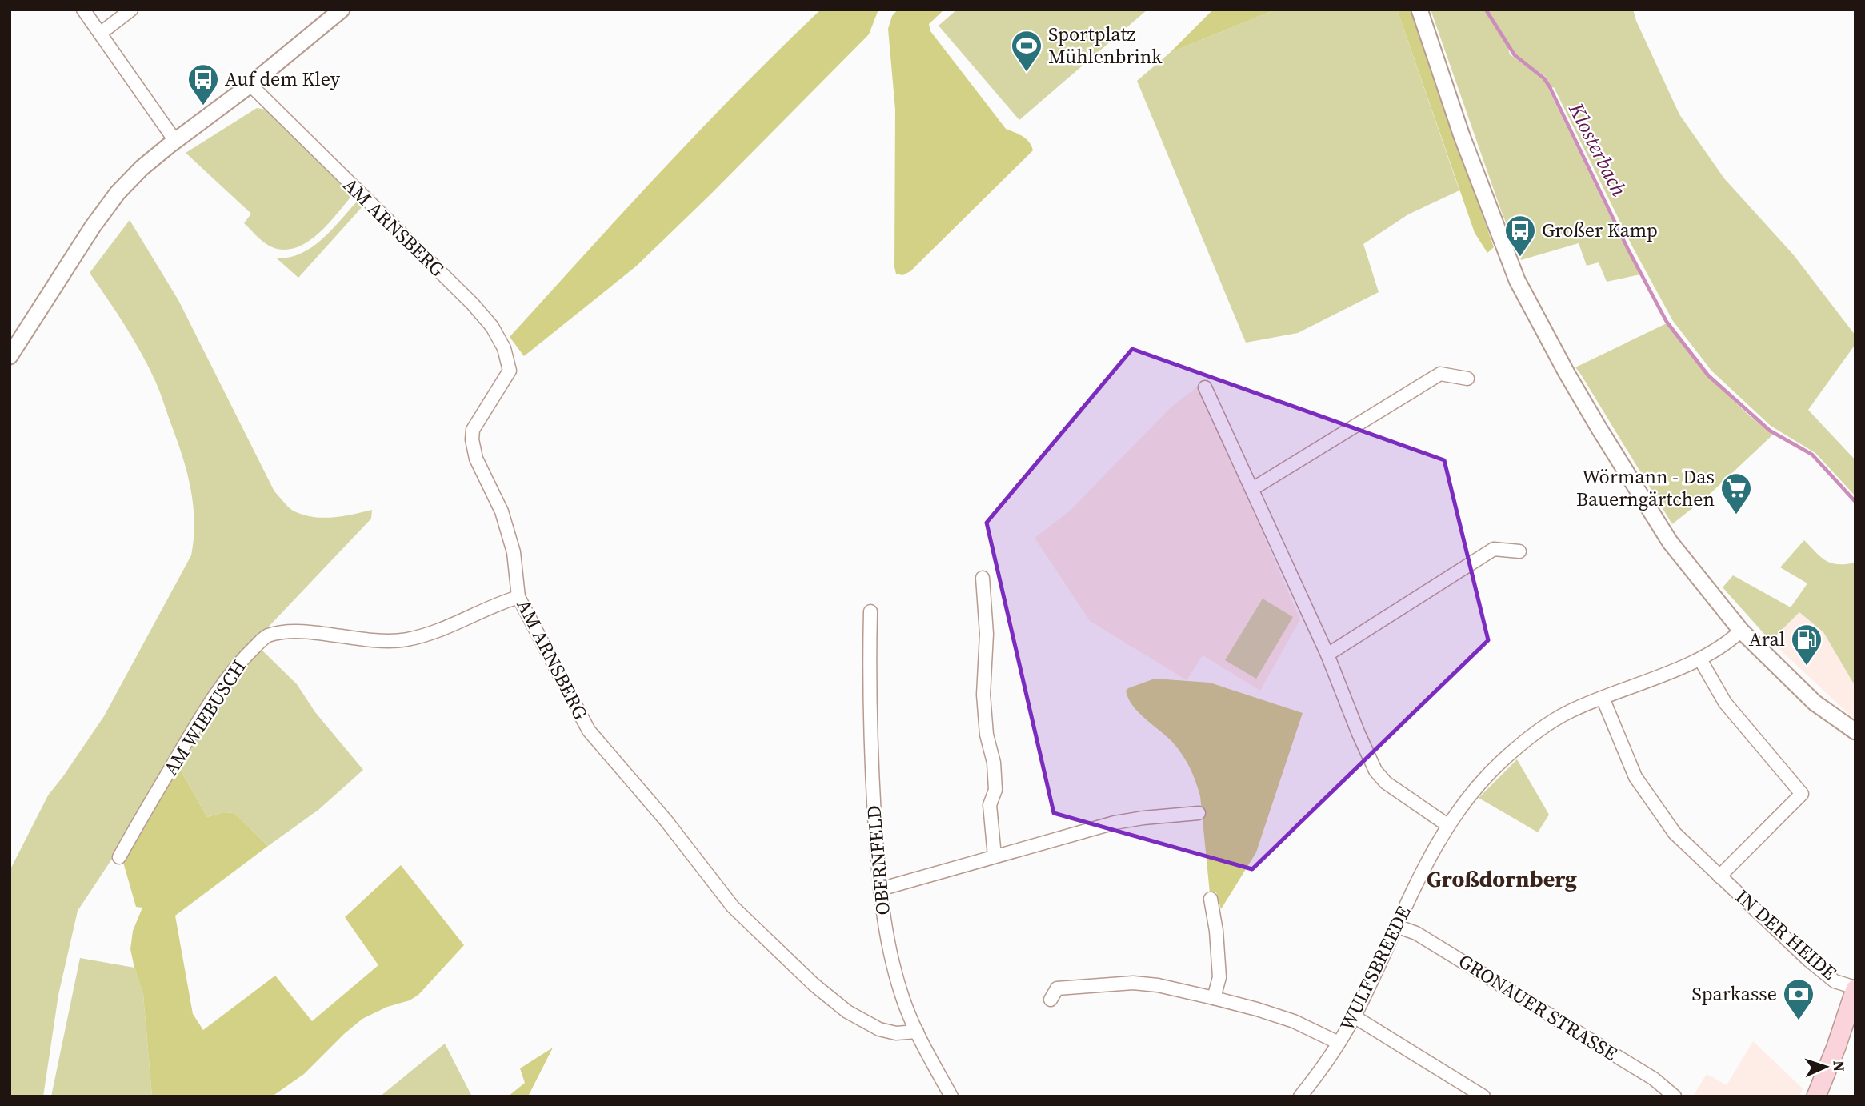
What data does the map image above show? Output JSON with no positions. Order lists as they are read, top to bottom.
{
  "streets": {
    "street": [
      "AM ARNSBERG",
      "AM WIEBUSCH",
      "OBERNFELD",
      "IN DER HEIDE",
      "WULFSBREEDE",
      "GRONAUER STRASSE"
    ]
  },
  "crossings": [
    ["AM ARNSBERG", "AM WIEBUSCH"],
    ["AM ARNSBERG", "OBERNFELD"],
    ["IN DER HEIDE", "WULFSBREEDE"],
    ["WULFSBREEDE", "GRONAUER STRASSE"]
  ],
  "districts": ["Großdornberg"],
  "water": ["Klosterbach"],
  "places": {
    "sports": ["Sportplatz Mühlenbrink"],
    "bus stop": ["Auf dem Kley", "Großer Kamp"],
    "supermarket": ["Wörmann - Das Bauerngärtchen"],
    "fuel station": ["Aral"],
    "bank": ["Sparkasse"]
  },
  "north": "right"
}
